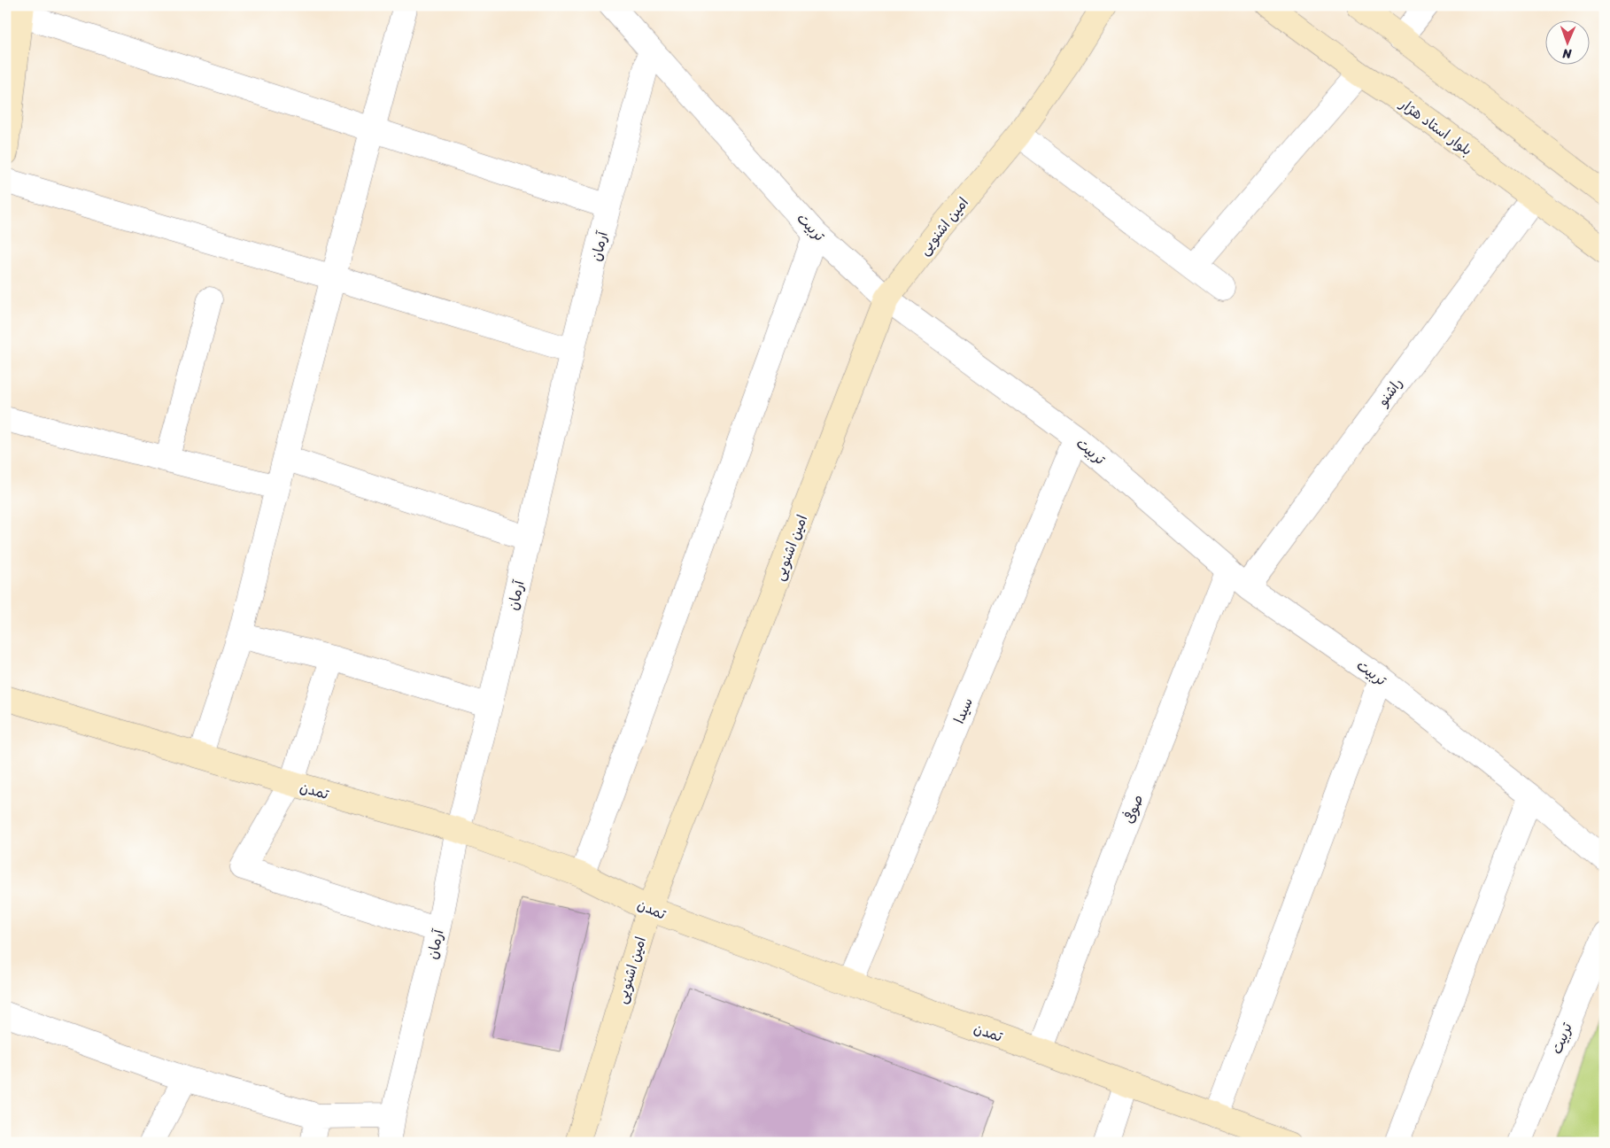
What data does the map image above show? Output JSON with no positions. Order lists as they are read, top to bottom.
{
  "streets": {
    "street": [
      "بلوار استاد هژار",
      "امین اشنویی",
      "تربیت",
      "آرمان",
      "راشنو",
      "سیدا",
      "تمدن",
      "صوفی"
    ]
  },
  "crossings": [
    ["بلوار استاد هژار", "راشنو"],
    ["امین اشنویی", "تربیت"],
    ["امین اشنویی", "تمدن"],
    ["تربیت", "آرمان"],
    ["تربیت", "راشنو"],
    ["تربیت", "سیدا"],
    ["تربیت", "صوفی"],
    ["آرمان", "تمدن"],
    ["سیدا", "تمدن"],
    ["تمدن", "صوفی"]
  ],
  "north": "bottom"
}
